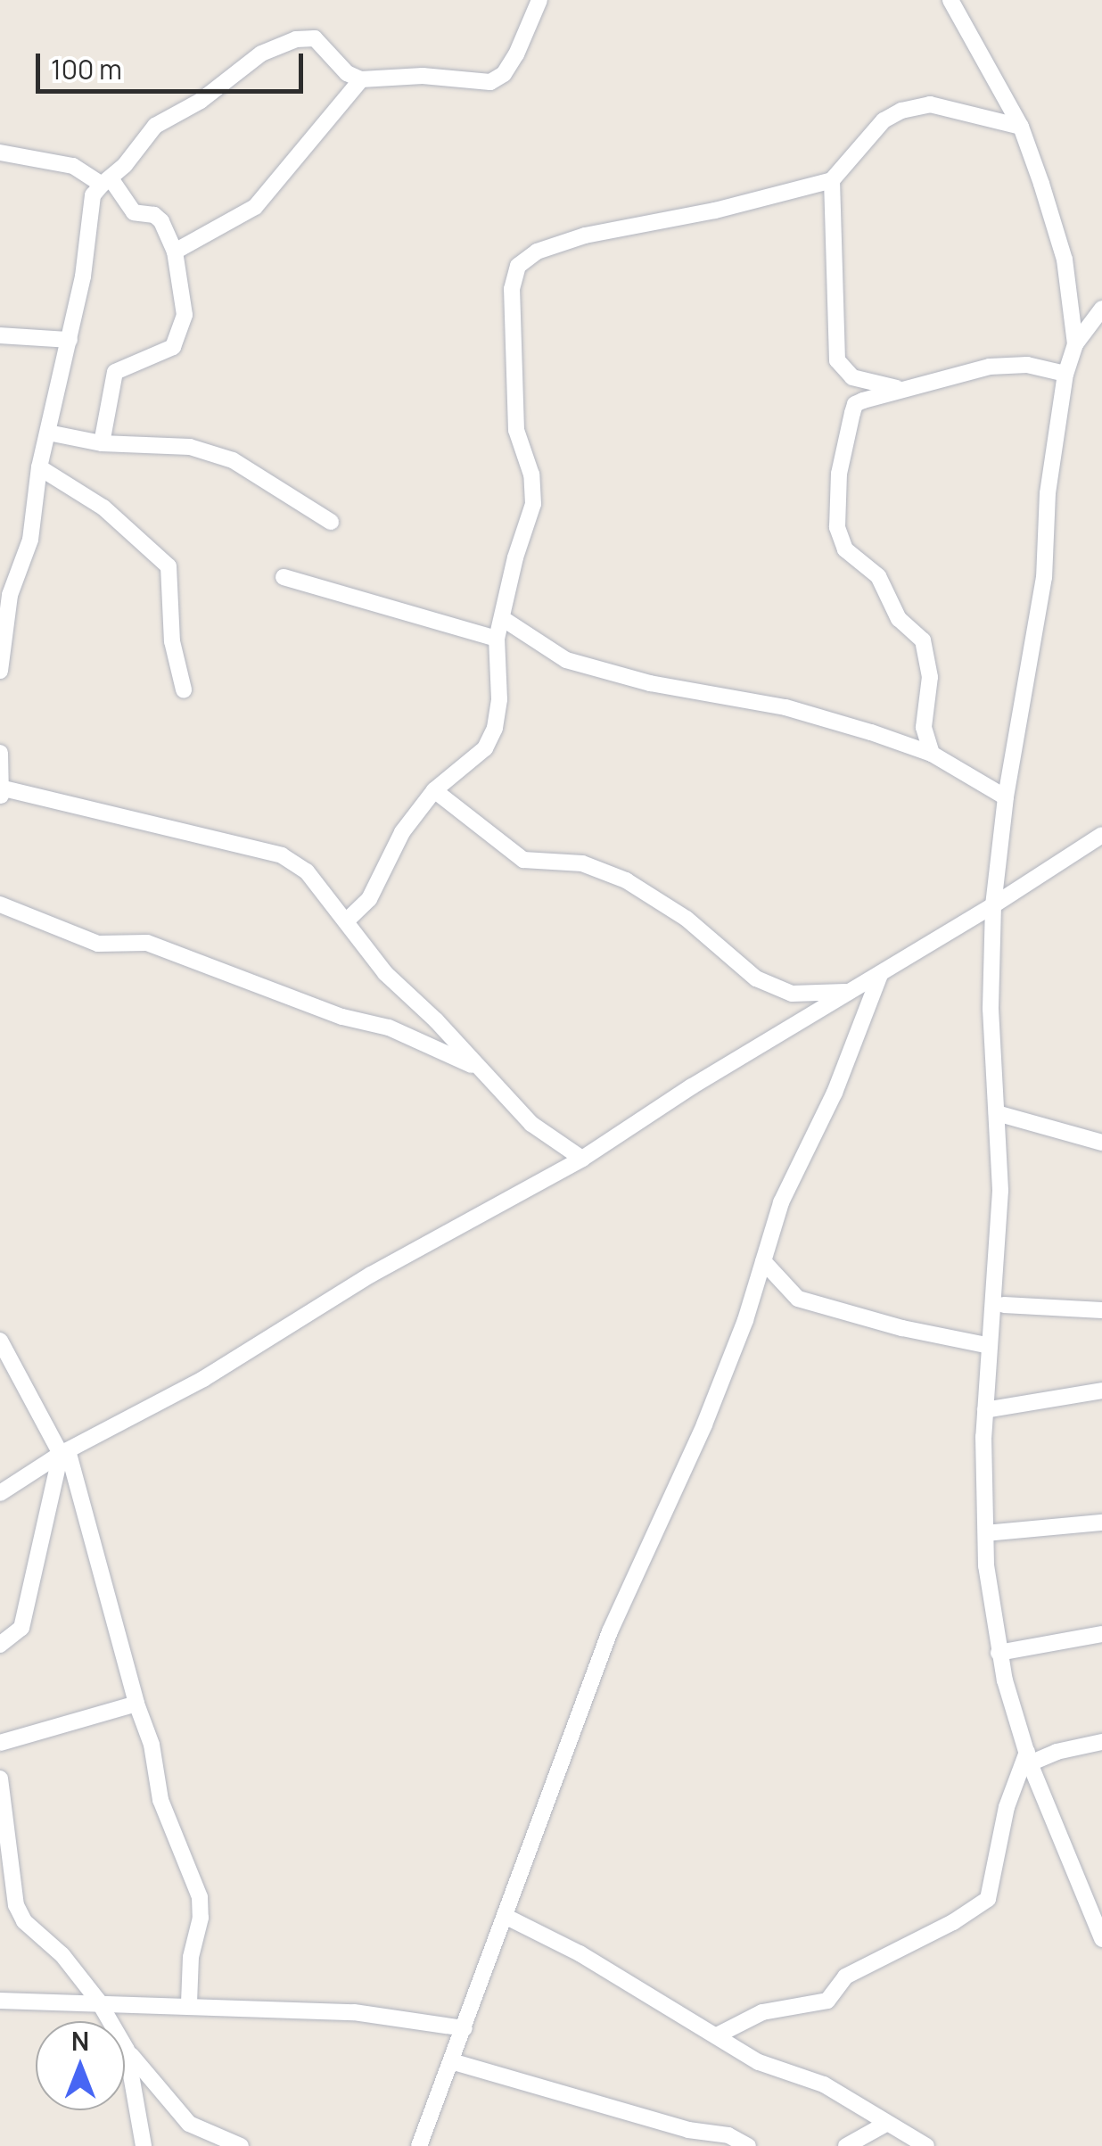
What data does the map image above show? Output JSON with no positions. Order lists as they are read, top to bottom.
{
  "scale_bar": "100 m",
  "north": "top"
}
